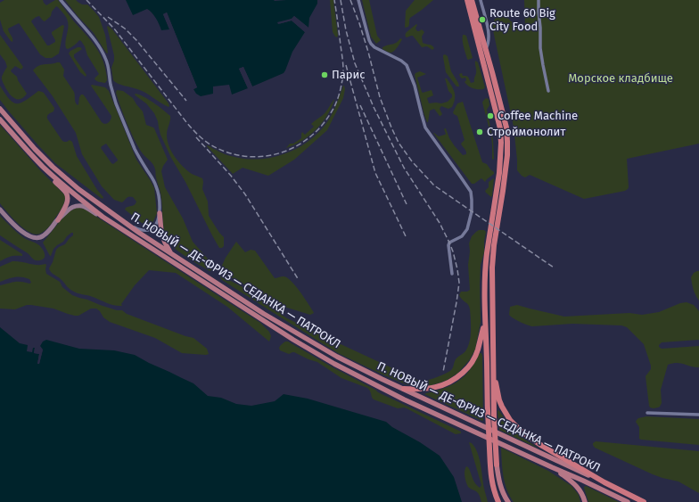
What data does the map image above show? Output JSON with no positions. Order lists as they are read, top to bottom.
{
  "streets": {
    "highway": ["П. НОВЫЙ — ДЕ-ФРИЗ — СЕДАНКА — ПАТРОКЛ"]
  },
  "parks": ["Морское кладбище"],
  "places": [
    "Route 60 Big City Food",
    "Парис",
    "Coffee Machine",
    "Строймонолит"
  ]
}
